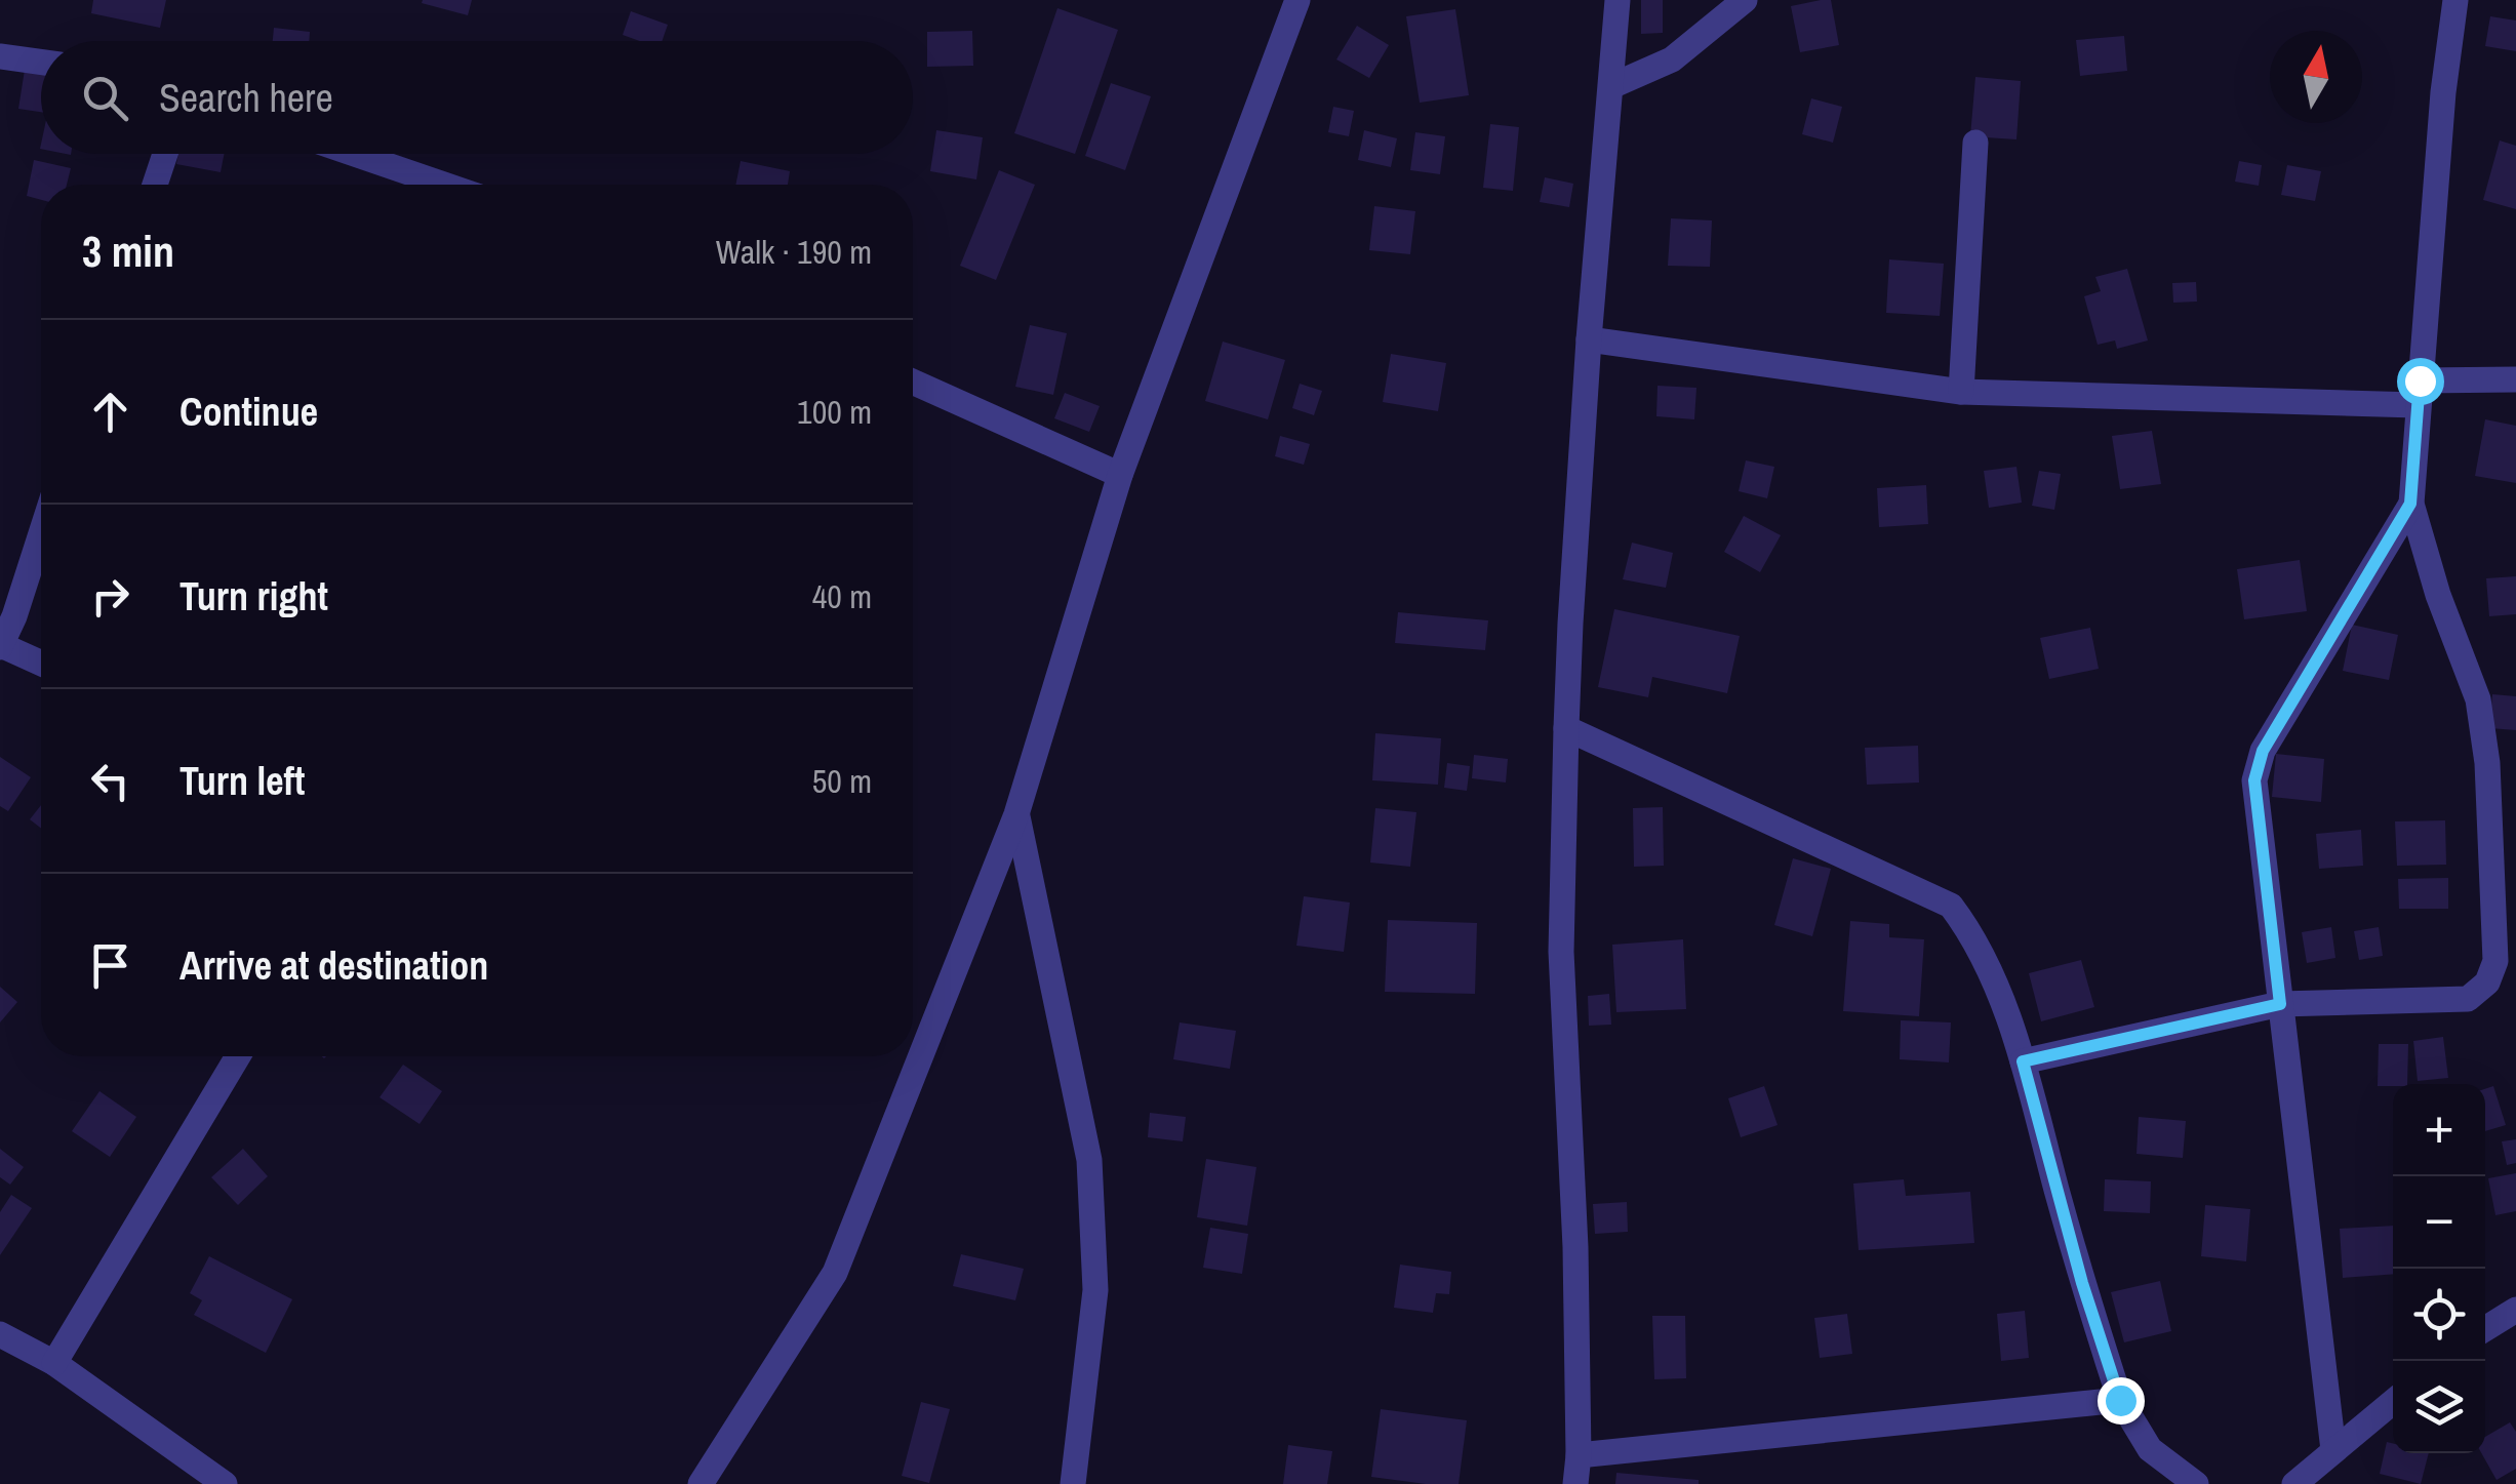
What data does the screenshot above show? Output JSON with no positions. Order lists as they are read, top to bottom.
{
  "north": "top",
  "page": {
    "search": "Search here",
    "heading": ["3 min", "Walk · 190 m"],
    "list": [
      ["Continue", "100 m"],
      ["Turn right", "40 m"],
      ["Turn left", "50 m"],
      "Arrive at destination"
    ],
    "map_buttons": ["+", "−"]
  }
}
